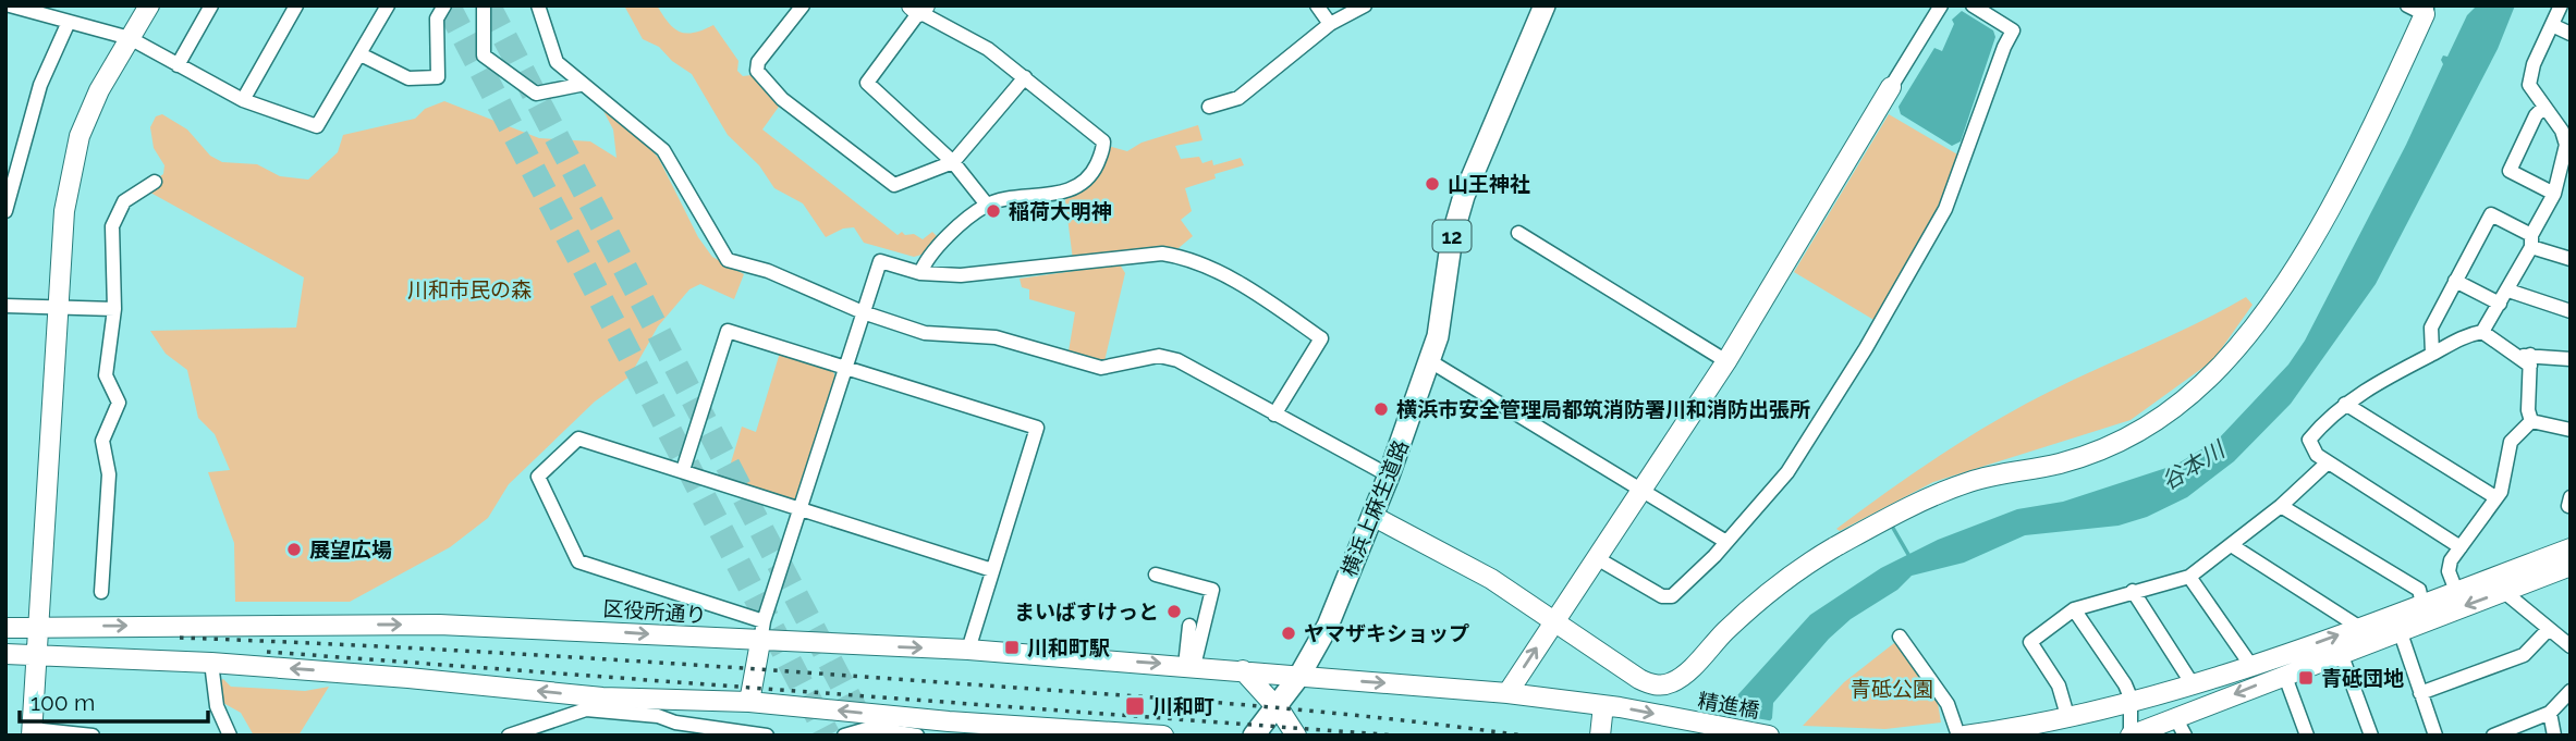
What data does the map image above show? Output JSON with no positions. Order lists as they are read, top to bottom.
{
  "streets": {
    "main road": ["12", "横浜上麻生道路"],
    "street": ["区役所通り", "精進橋"]
  },
  "crossings": [
    ["横浜上麻生道路", "区役所通り"],
    ["区役所通り", "精進橋"]
  ],
  "one_way": ["精進橋"],
  "water": ["谷本川"],
  "parks": ["川和市民の森", "青砥公園"],
  "places": {
    "other": [
      "山王神社",
      "稲荷大明神",
      "横浜市安全管理局都筑消防署川和消防出張所",
      "展望広場",
      "まいばすけっと",
      "ヤマザキショップ"
    ],
    "transit": ["川和町駅", "青砥団地", "川和町"]
  },
  "scale_bar": "100 m"
}
